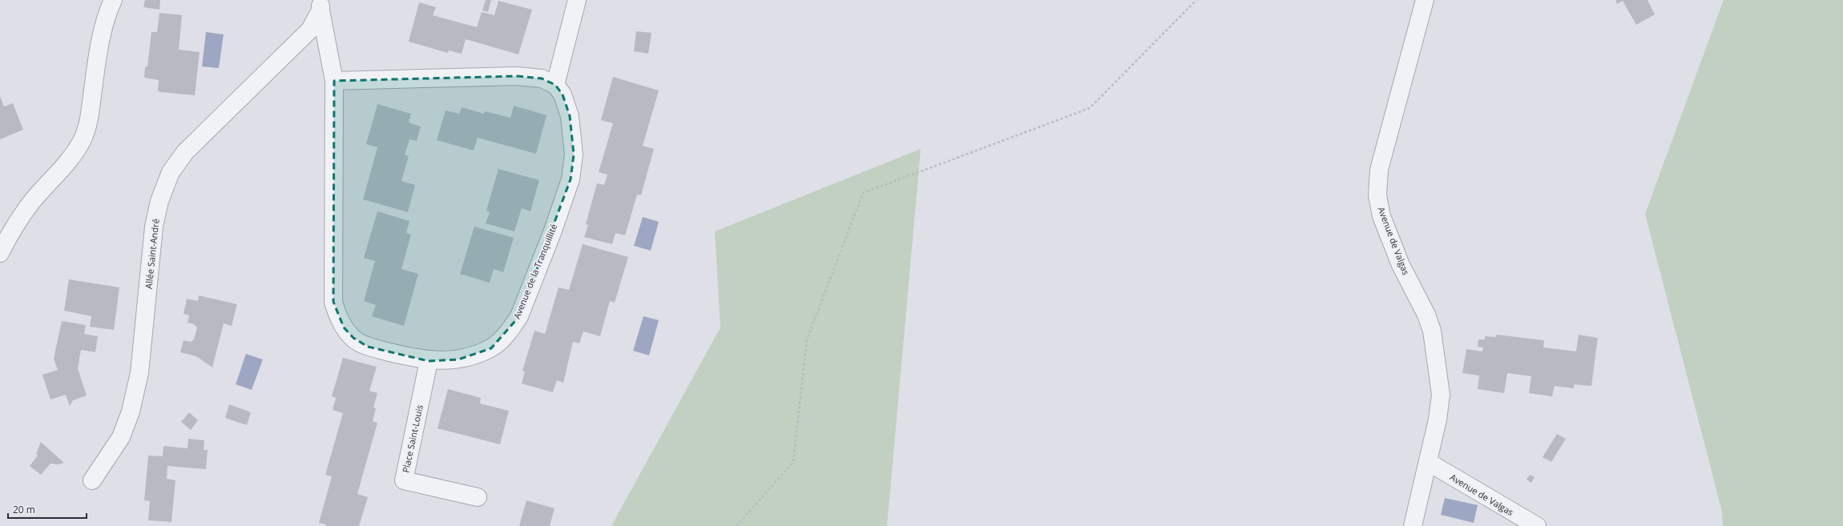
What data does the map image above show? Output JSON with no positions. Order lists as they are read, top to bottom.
{
  "streets": {
    "street": [
      "Avenue de Valgas",
      "Allée Saint-André",
      "Avenue de la Tranquillité",
      "Place Saint-Louis"
    ]
  },
  "crossings": [
    ["Allée Saint-André", "Avenue de la Tranquillité"],
    ["Avenue de la Tranquillité", "Place Saint-Louis"]
  ],
  "scale_bar": "20 m"
}
